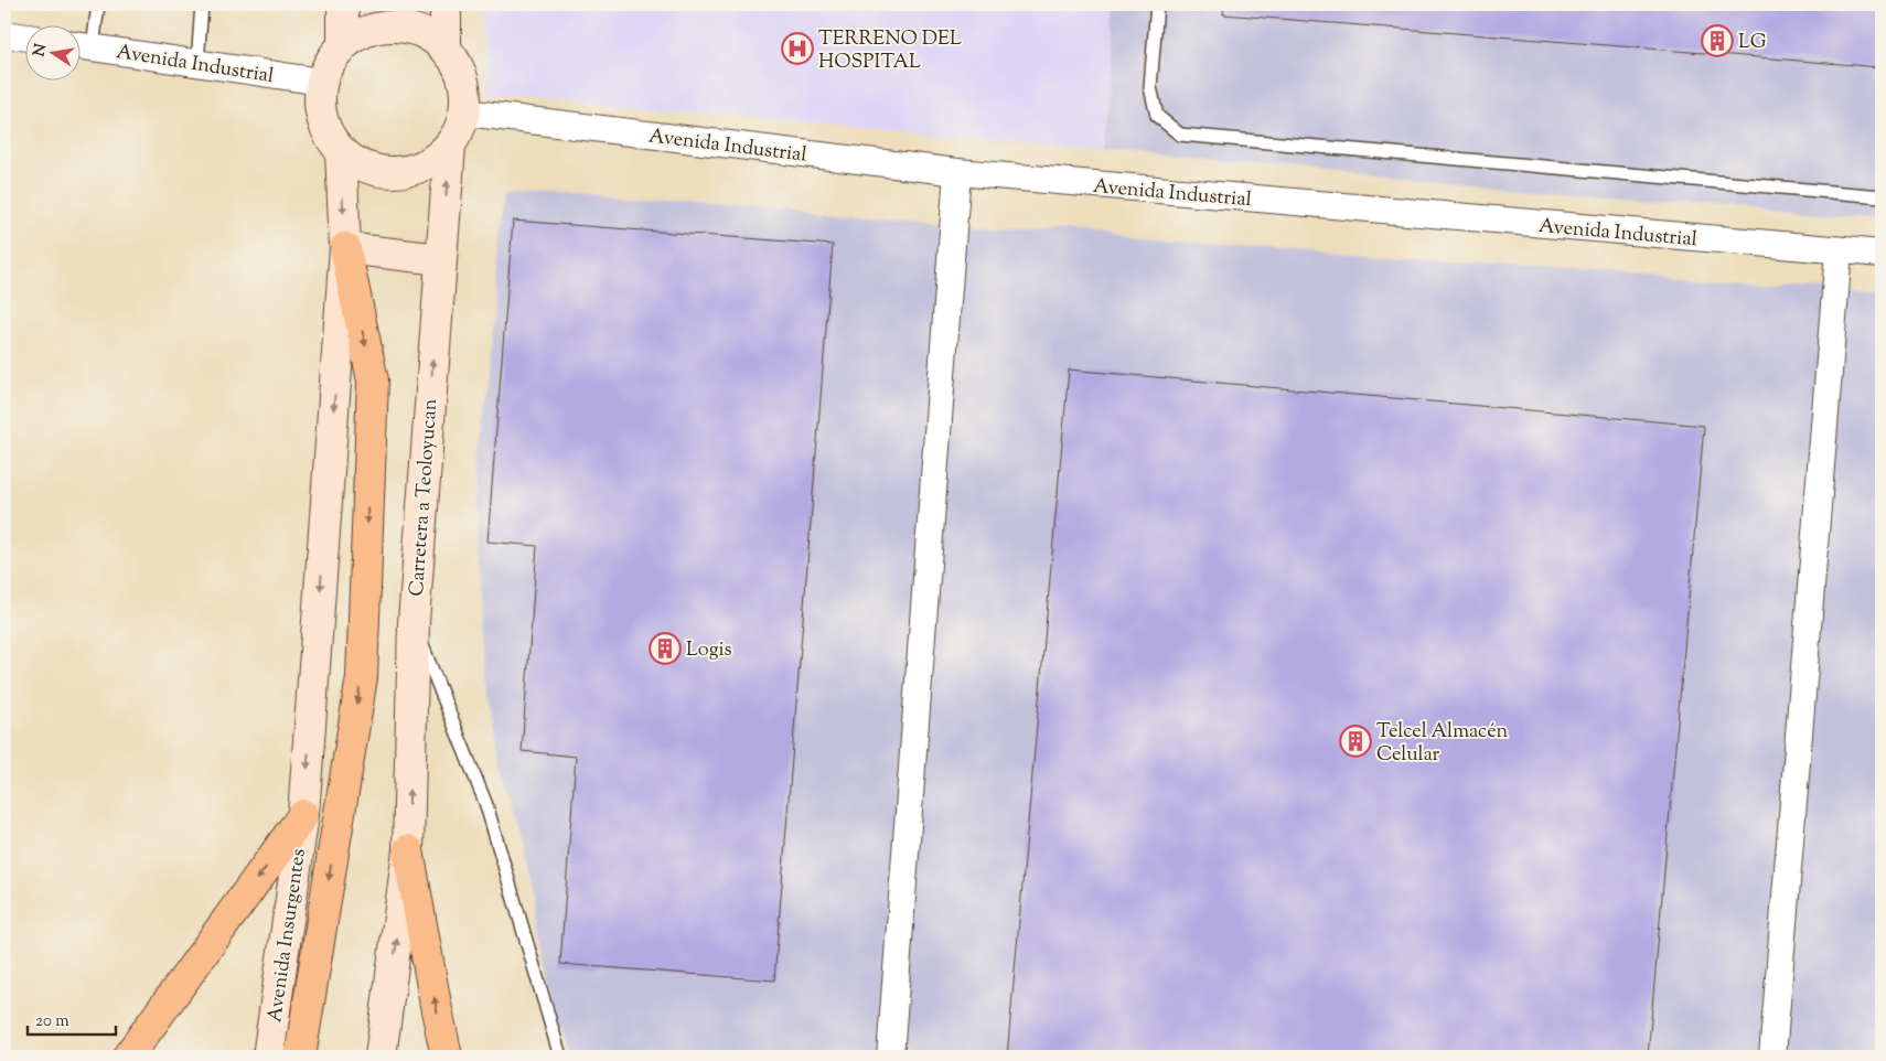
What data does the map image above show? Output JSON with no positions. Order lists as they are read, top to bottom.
{
  "streets": {
    "main road": ["Carretera a Teoloyucan", "Avenida Insurgentes"],
    "street": ["Avenida Industrial"]
  },
  "crossings": [
    ["Avenida Industrial", "Carretera a Teoloyucan"]
  ],
  "places": {
    "building": ["LG", "Logis", "Telcel Almacén Celular"],
    "hospital": ["TERRENO DEL HOSPITAL"]
  },
  "scale_bar": "20 m",
  "north": "left"
}
